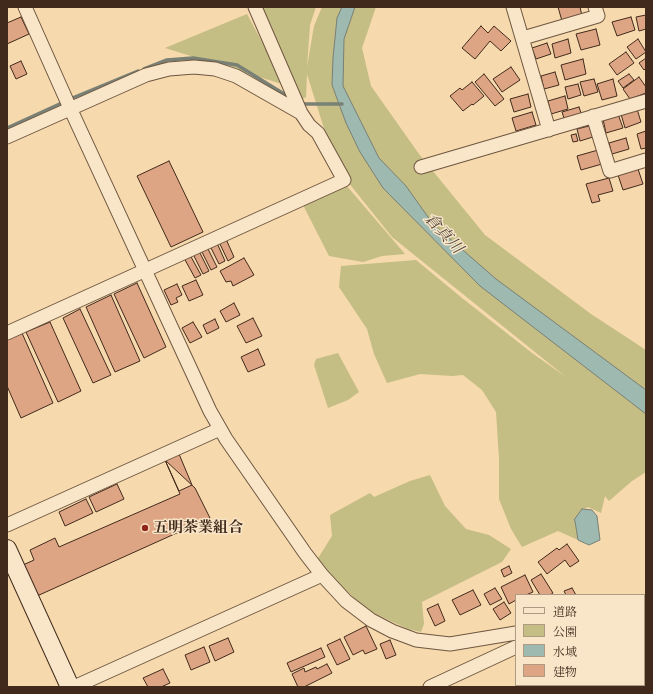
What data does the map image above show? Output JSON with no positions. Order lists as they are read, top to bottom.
{
  "water": ["倉真川"],
  "places": ["五明茶業組合"],
  "legend": [
    "道路",
    "公園",
    "水域",
    "建物"
  ]
}
